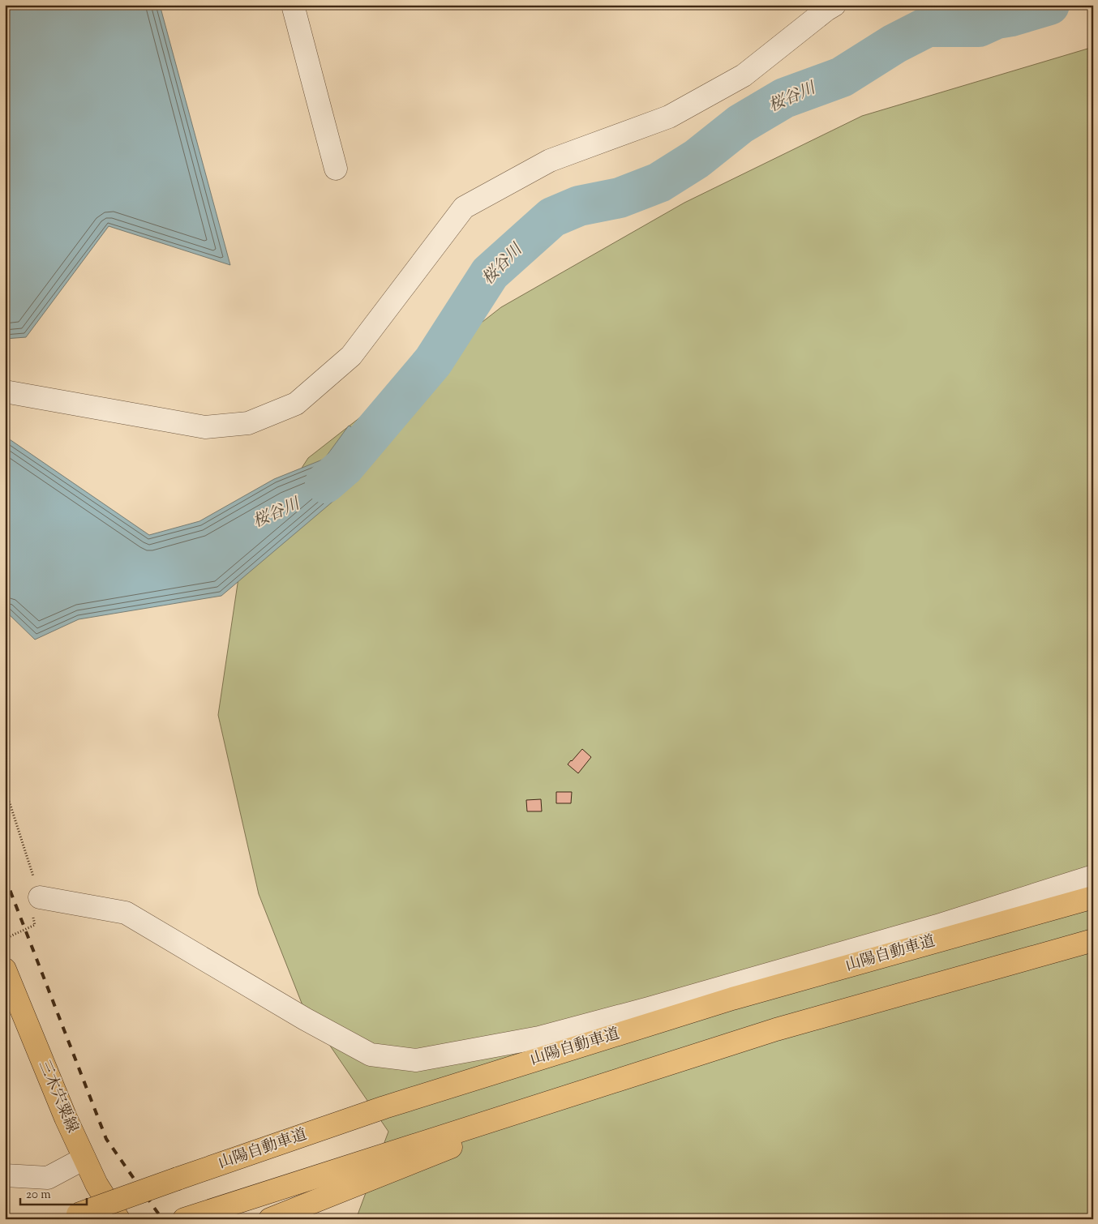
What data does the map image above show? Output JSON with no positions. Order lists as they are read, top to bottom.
{
  "streets": {
    "main road": ["山陽自動車道", "三木宍粟線"]
  },
  "water": ["桜谷川"],
  "scale_bar": "20 m"
}
